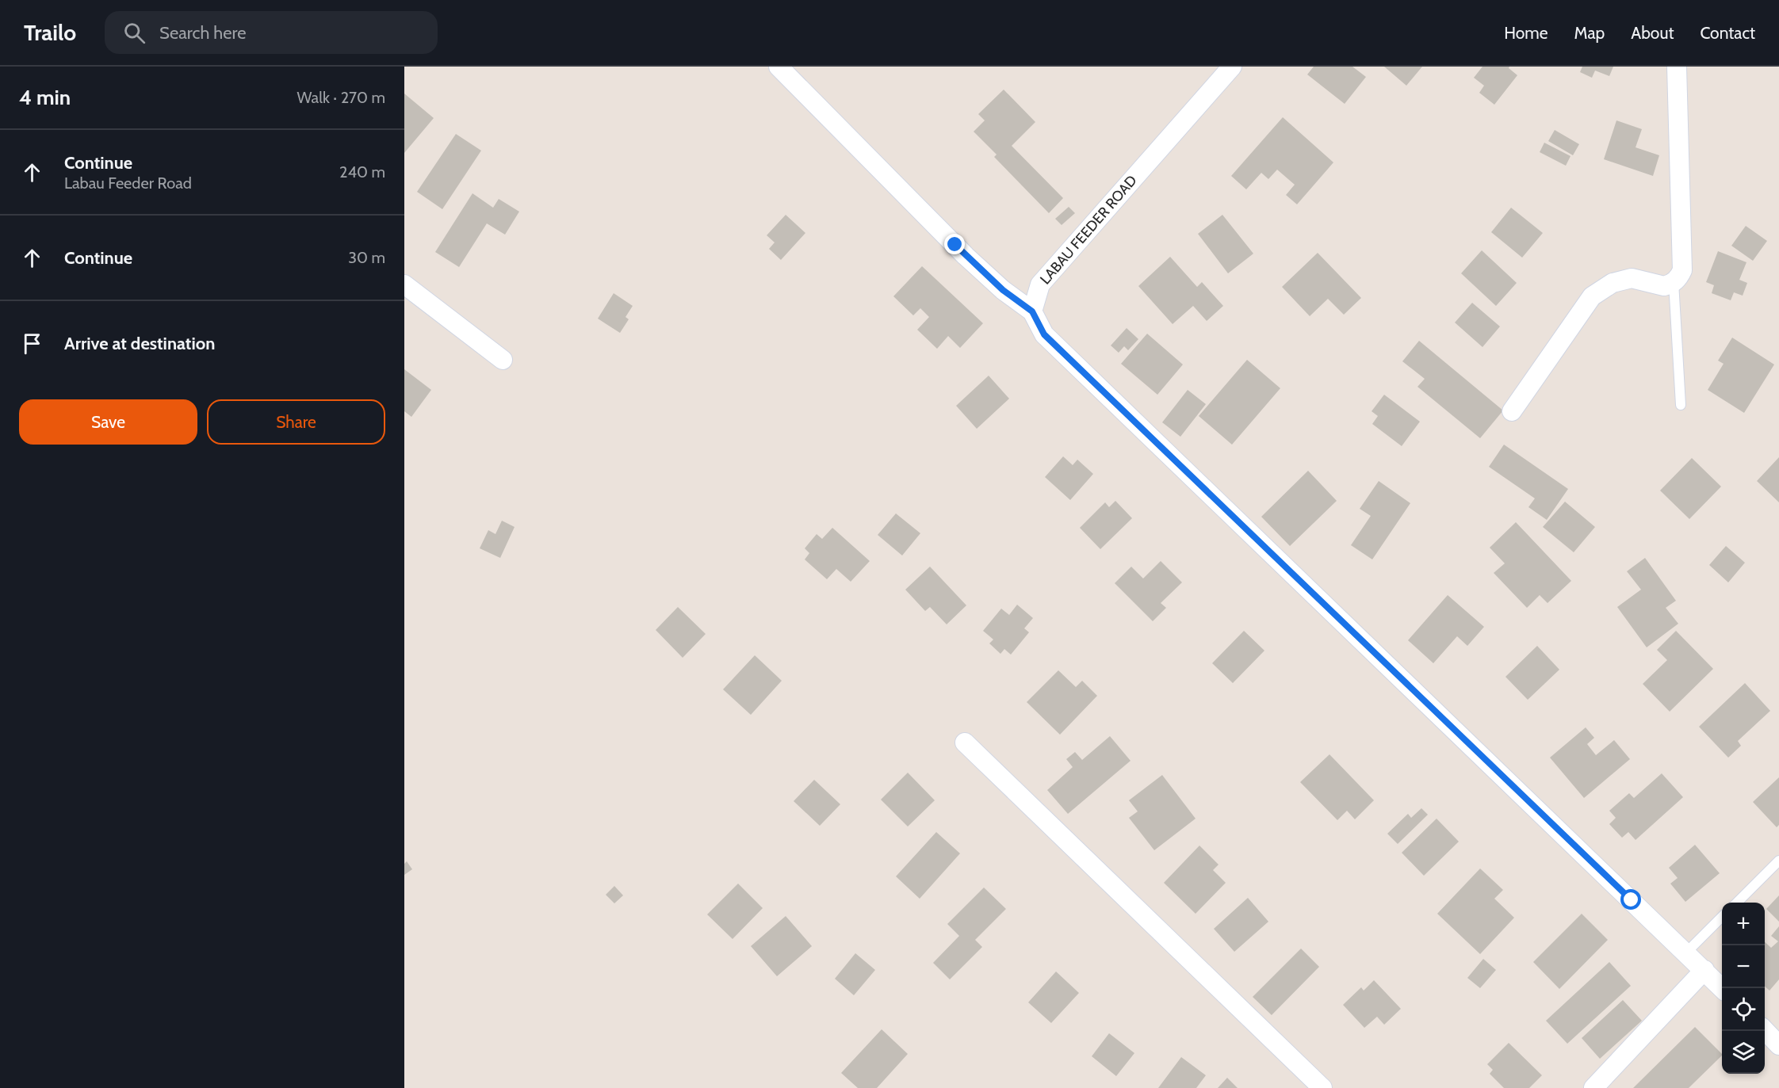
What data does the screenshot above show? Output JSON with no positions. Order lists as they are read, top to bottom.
{
  "streets": {
    "street": ["LABAU FEEDER ROAD"]
  },
  "page": {
    "header": "Trailo",
    "search": "Search here",
    "nav": [
      "Home",
      "Map",
      "About",
      "Contact"
    ],
    "heading": ["4 min", "Walk · 270 m"],
    "list": [
      ["Continue", "Labau Feeder Road", "240 m"],
      ["Continue", "30 m"],
      "Arrive at destination"
    ],
    "buttons": ["Save", "Share"],
    "map_buttons": ["+", "−"]
  }
}
